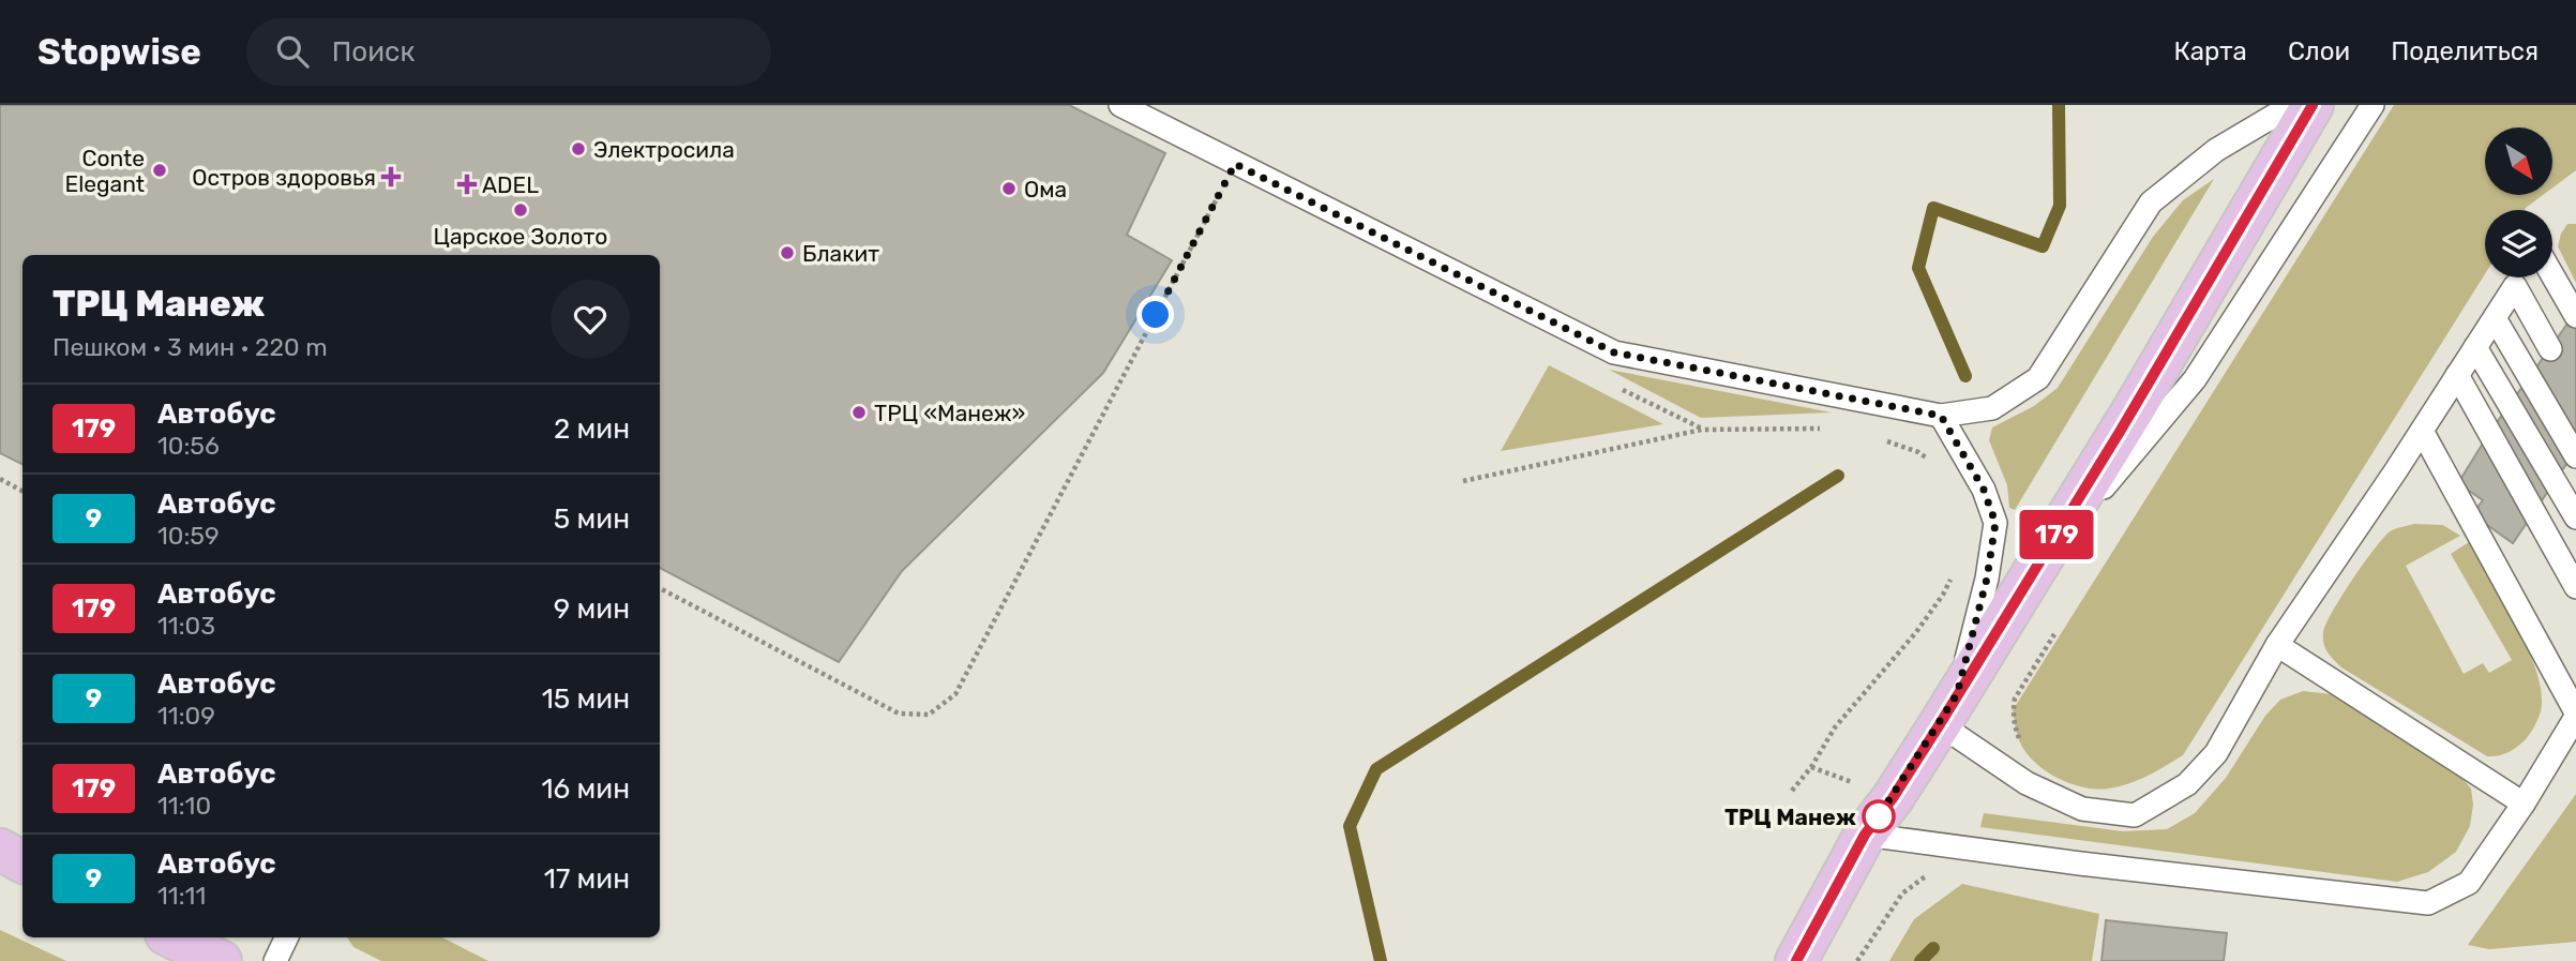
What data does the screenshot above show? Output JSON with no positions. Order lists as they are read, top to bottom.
{
  "places": {
    "other": [
      "Электросила",
      "Conte Elegant",
      "Ома",
      "Царское Золото",
      "Блакит",
      "ТРЦ «Манеж»",
      "ТРЦ Манеж"
    ],
    "health": ["Остров здоровья", "ADEL"]
  },
  "lines": ["bus line 179"],
  "north": "bottom right",
  "page": {
    "header": "Stopwise",
    "search": "Поиск",
    "nav": ["Карта", "Слои", "Поделиться"],
    "on_map": "179",
    "heading": ["ТРЦ Манеж", "Пешком · 3 мин · 220 m"],
    "list": [
      {
        "mark": "179",
        "name": "Автобус",
        "note": "10:56",
        "value": "2 мин"
      },
      {
        "mark": "9",
        "name": "Автобус",
        "note": "10:59",
        "value": "5 мин"
      },
      {
        "mark": "179",
        "name": "Автобус",
        "note": "11:03",
        "value": "9 мин"
      },
      {
        "mark": "9",
        "name": "Автобус",
        "note": "11:09",
        "value": "15 мин"
      },
      {
        "mark": "179",
        "name": "Автобус",
        "note": "11:10",
        "value": "16 мин"
      },
      {
        "mark": "9",
        "name": "Автобус",
        "note": "11:11",
        "value": "17 мин"
      }
    ]
  }
}
